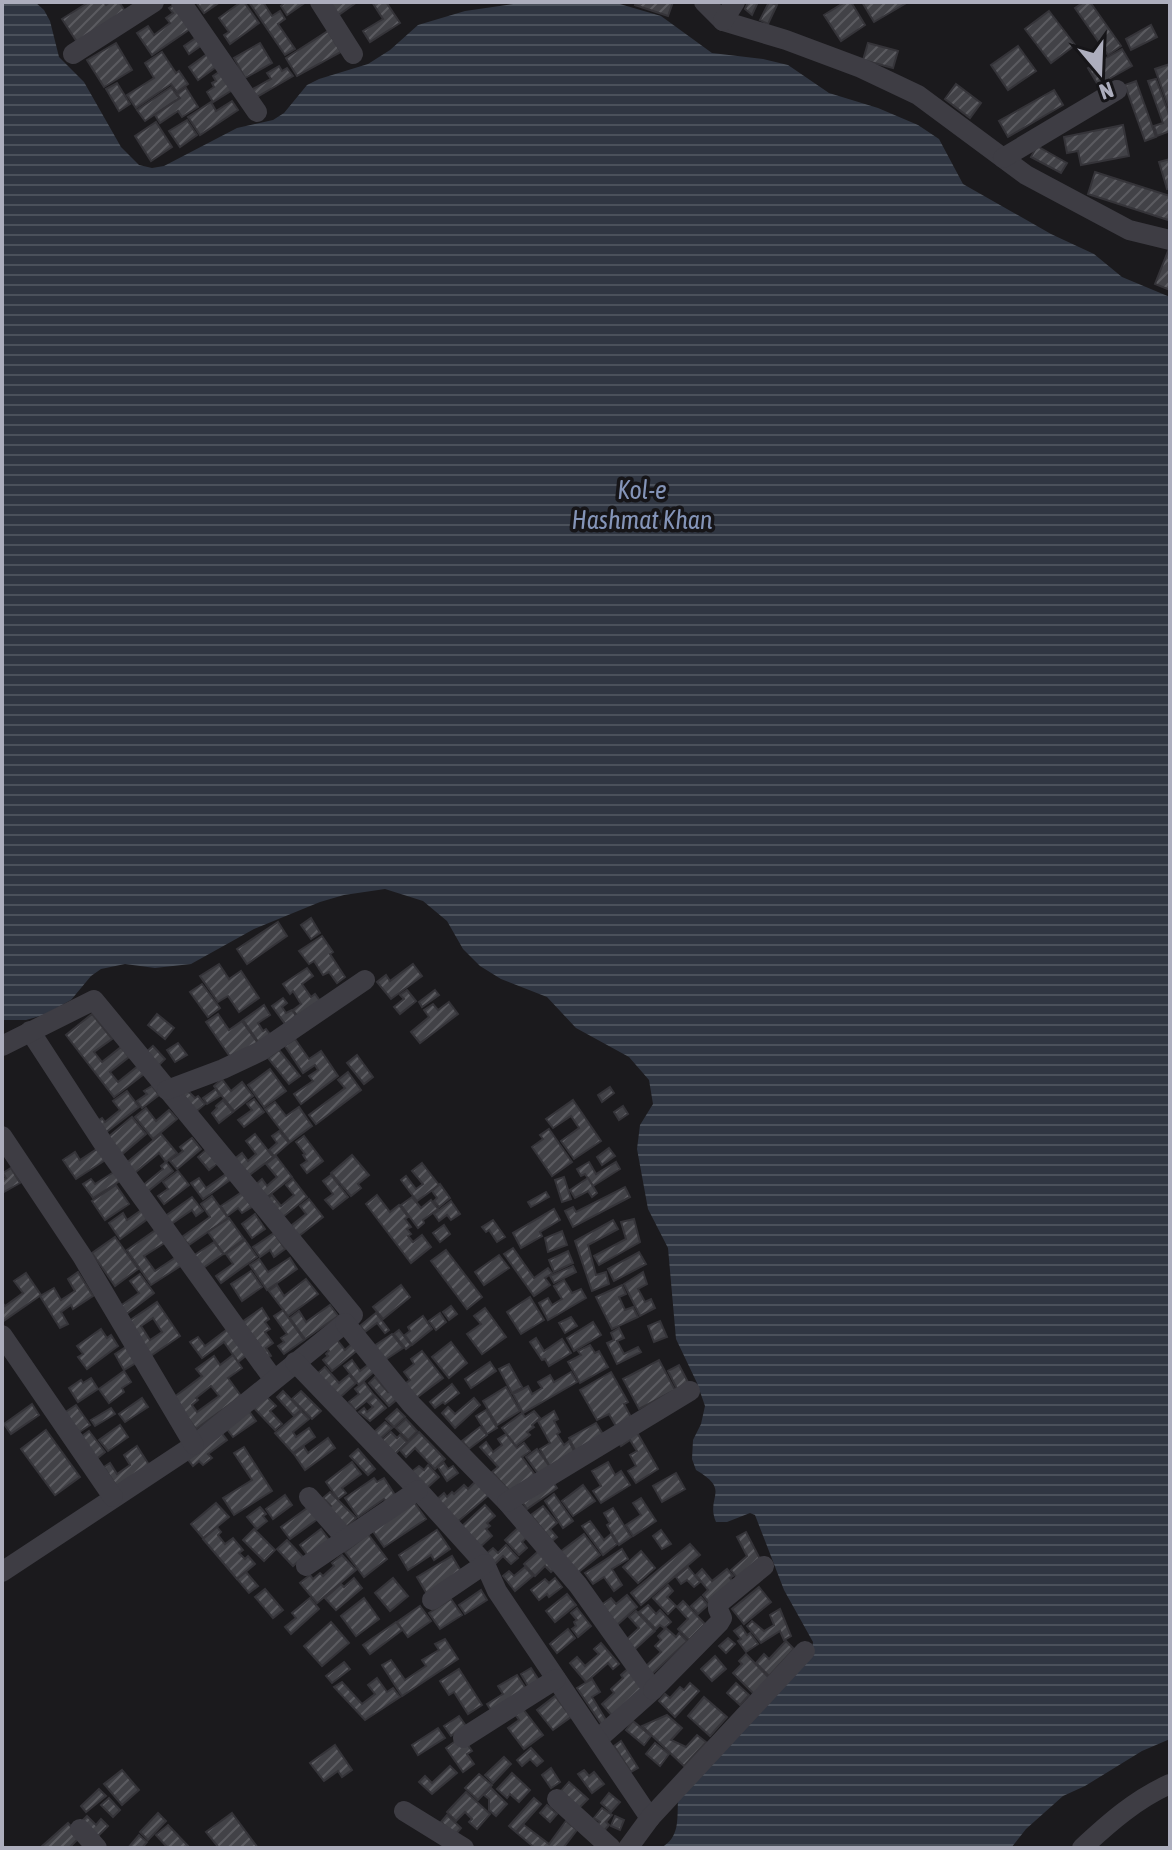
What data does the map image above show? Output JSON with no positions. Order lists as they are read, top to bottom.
{
  "water": ["Kol-e Hashmat Khan"],
  "north": "bottom"
}
